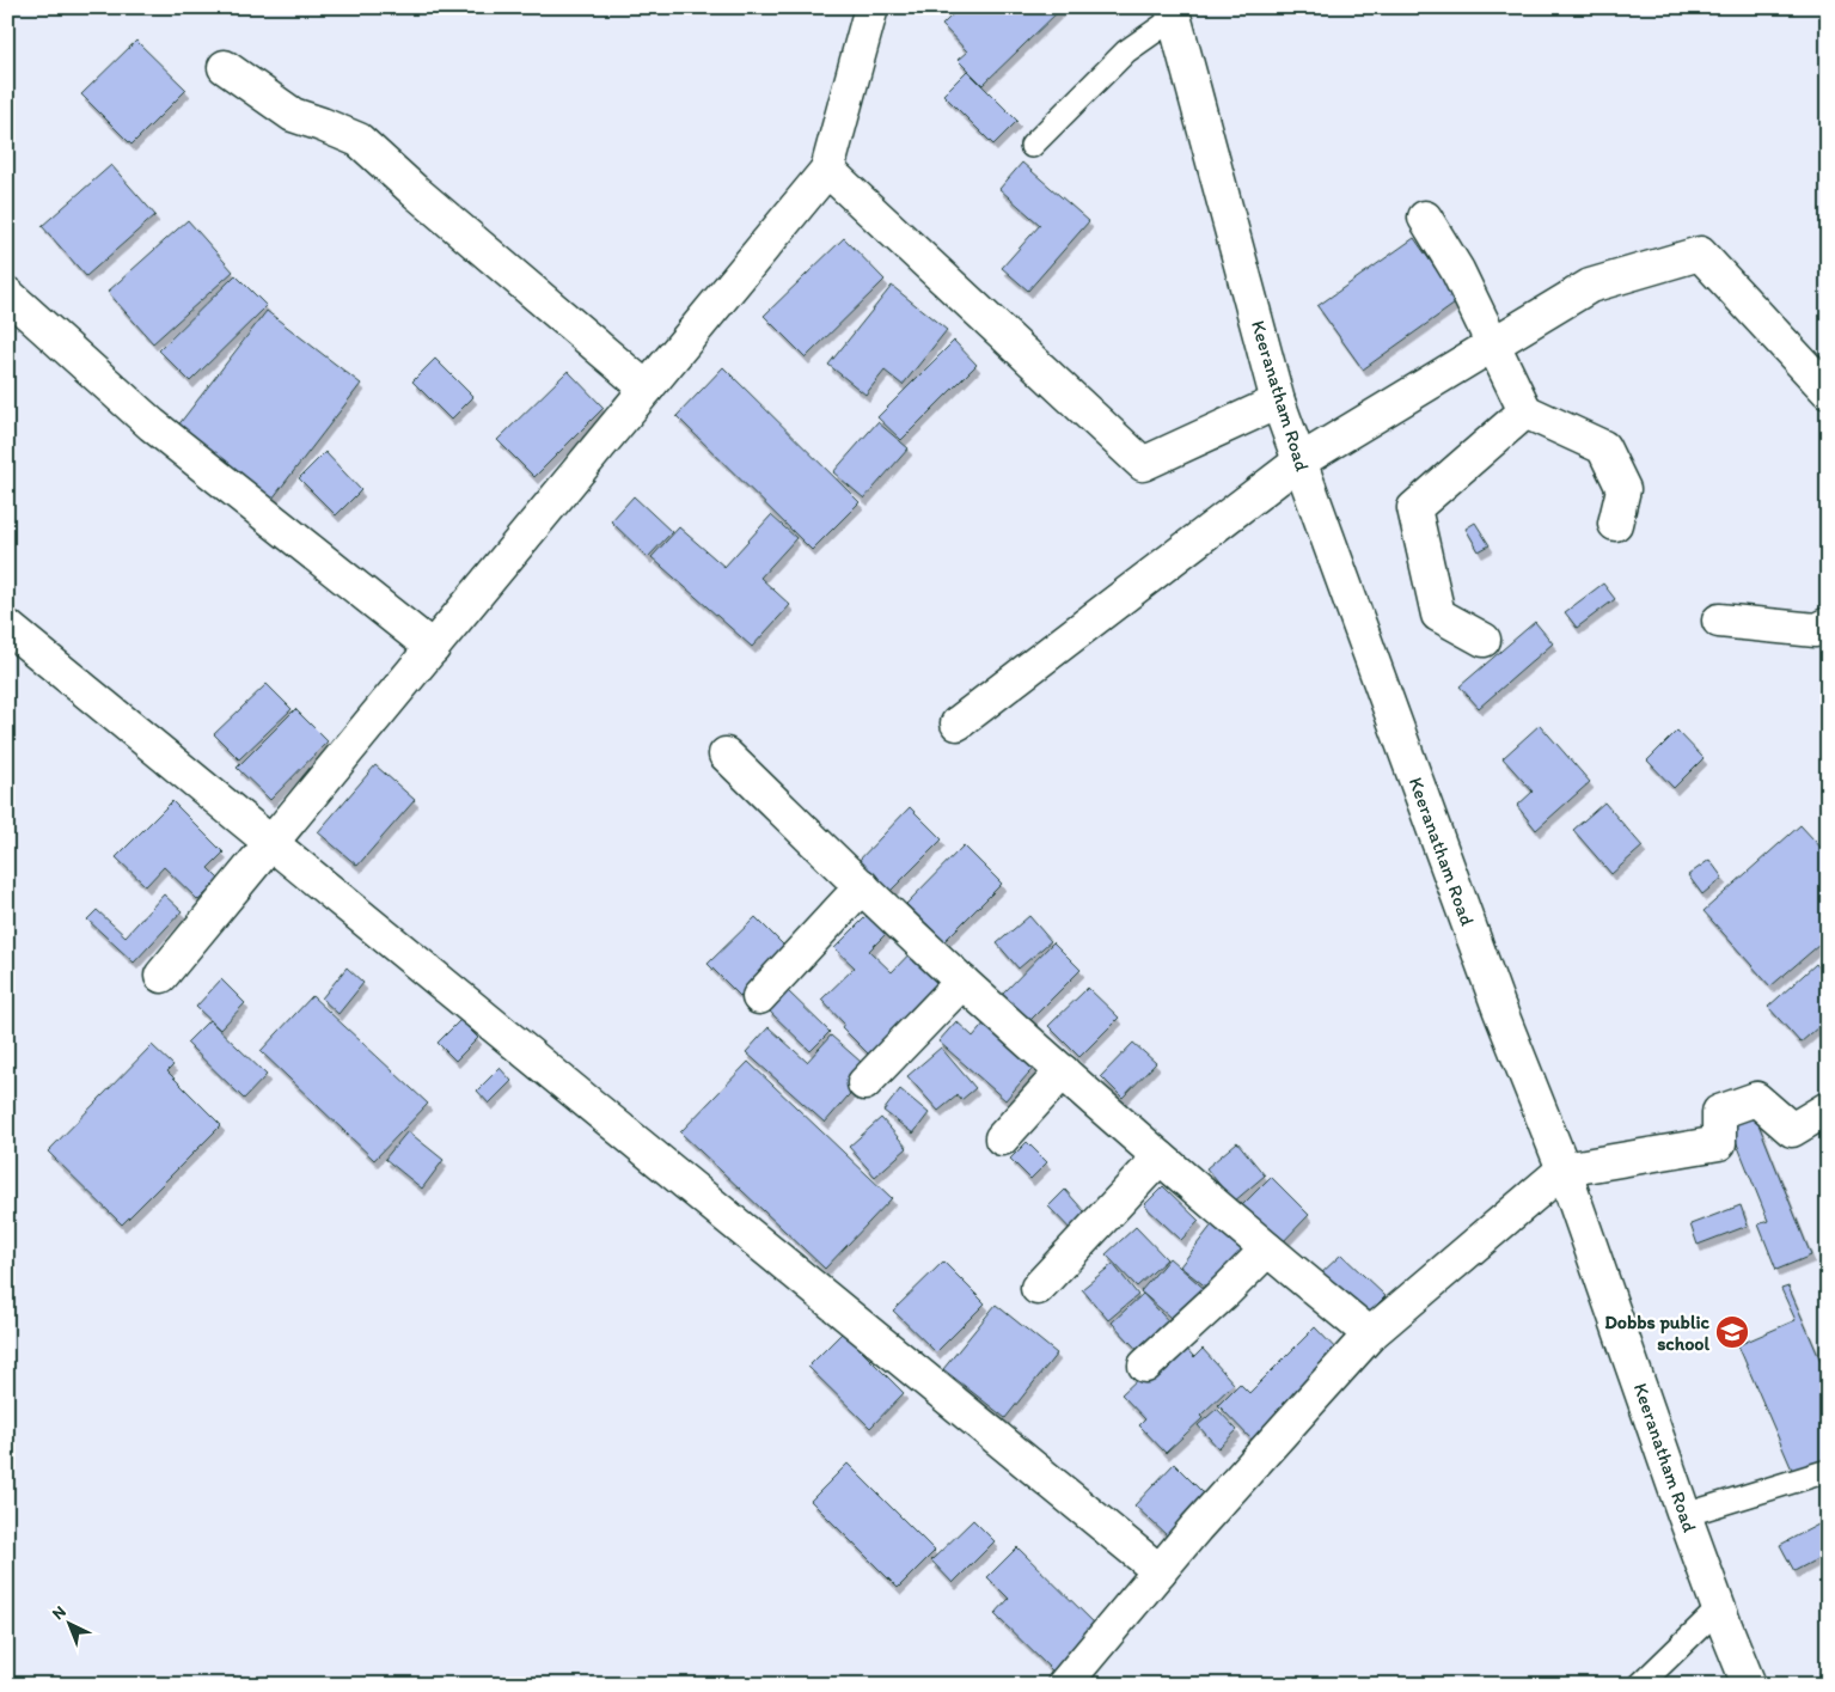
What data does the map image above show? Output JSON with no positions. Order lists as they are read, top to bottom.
{
  "streets": {
    "street": ["Keeranatham Road"]
  },
  "places": {
    "school or university": ["Dobbs public school"]
  },
  "north": "top left"
}
